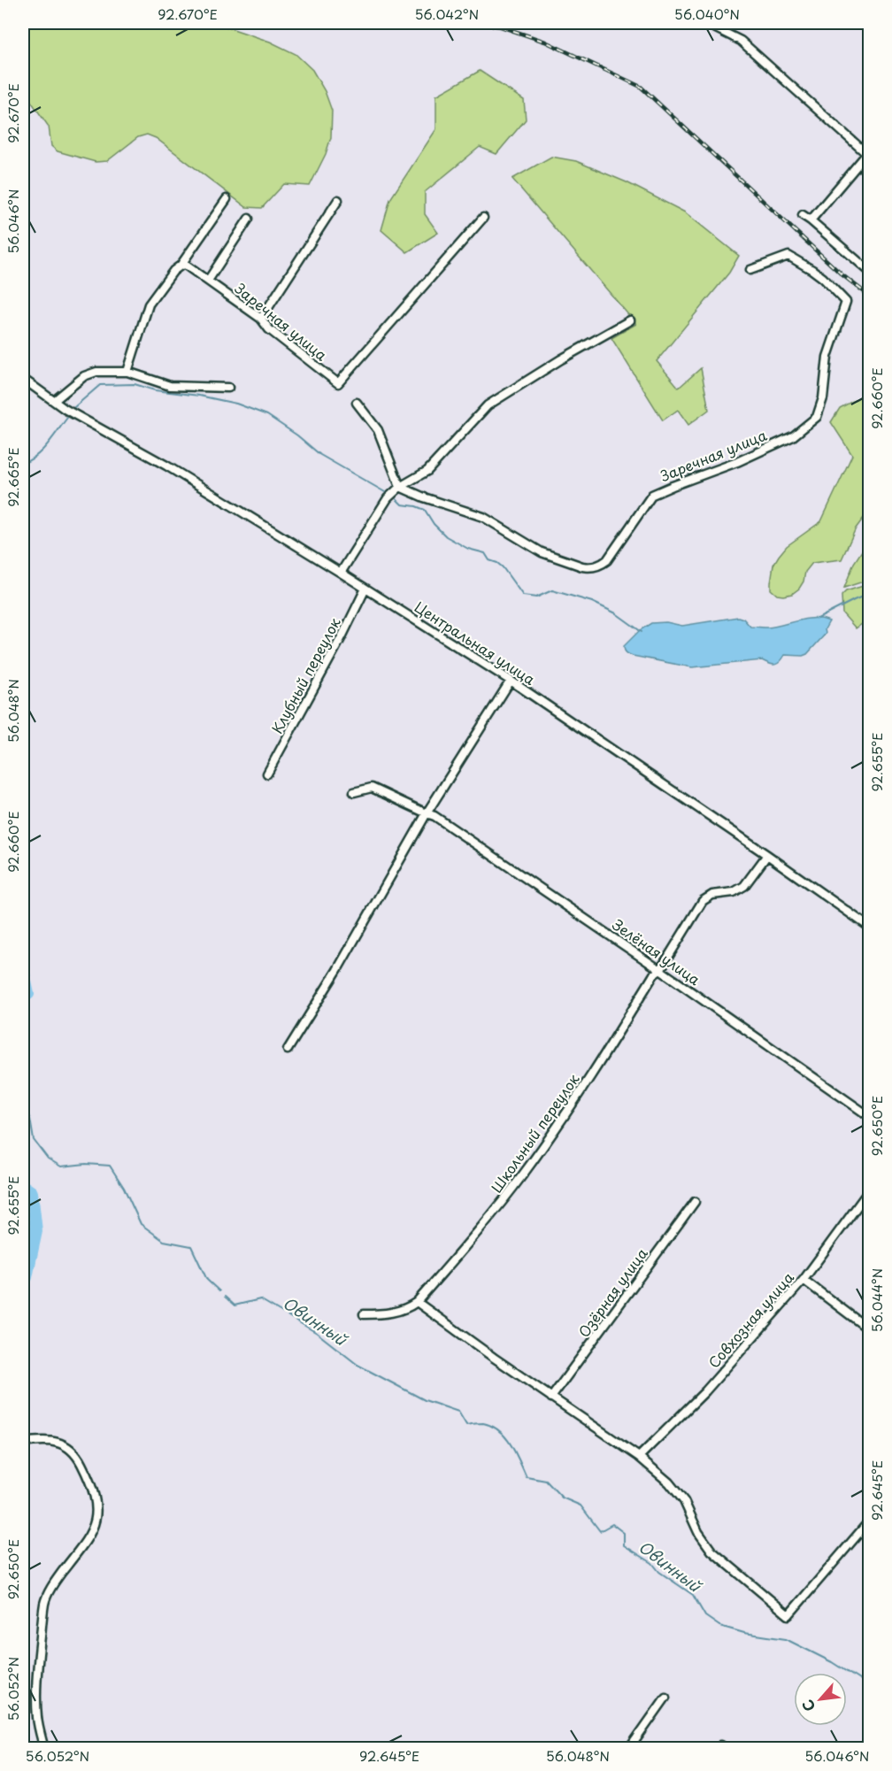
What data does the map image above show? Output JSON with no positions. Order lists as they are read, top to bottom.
{
  "streets": {
    "street": [
      "Заречная улица",
      "Центральная улица",
      "Клубный переулок",
      "Зелёная улица",
      "Школьный переулок",
      "Озёрная улица",
      "Совхозная улица"
    ]
  },
  "crossings": [
    ["Центральная улица", "Клубный переулок"],
    ["Центральная улица", "Школьный переулок"],
    ["Зелёная улица", "Школьный переулок"]
  ],
  "water": ["Овинный"],
  "north": "bottom left",
  "coordinates": [
    "92.670°E",
    "56.042°N",
    "56.040°N",
    "56.046°N",
    "92.660°E",
    "92.665°E",
    "56.048°N",
    "92.655°E",
    "92.650°E",
    "56.044°N",
    "92.645°E",
    "56.052°N"
  ]
}
